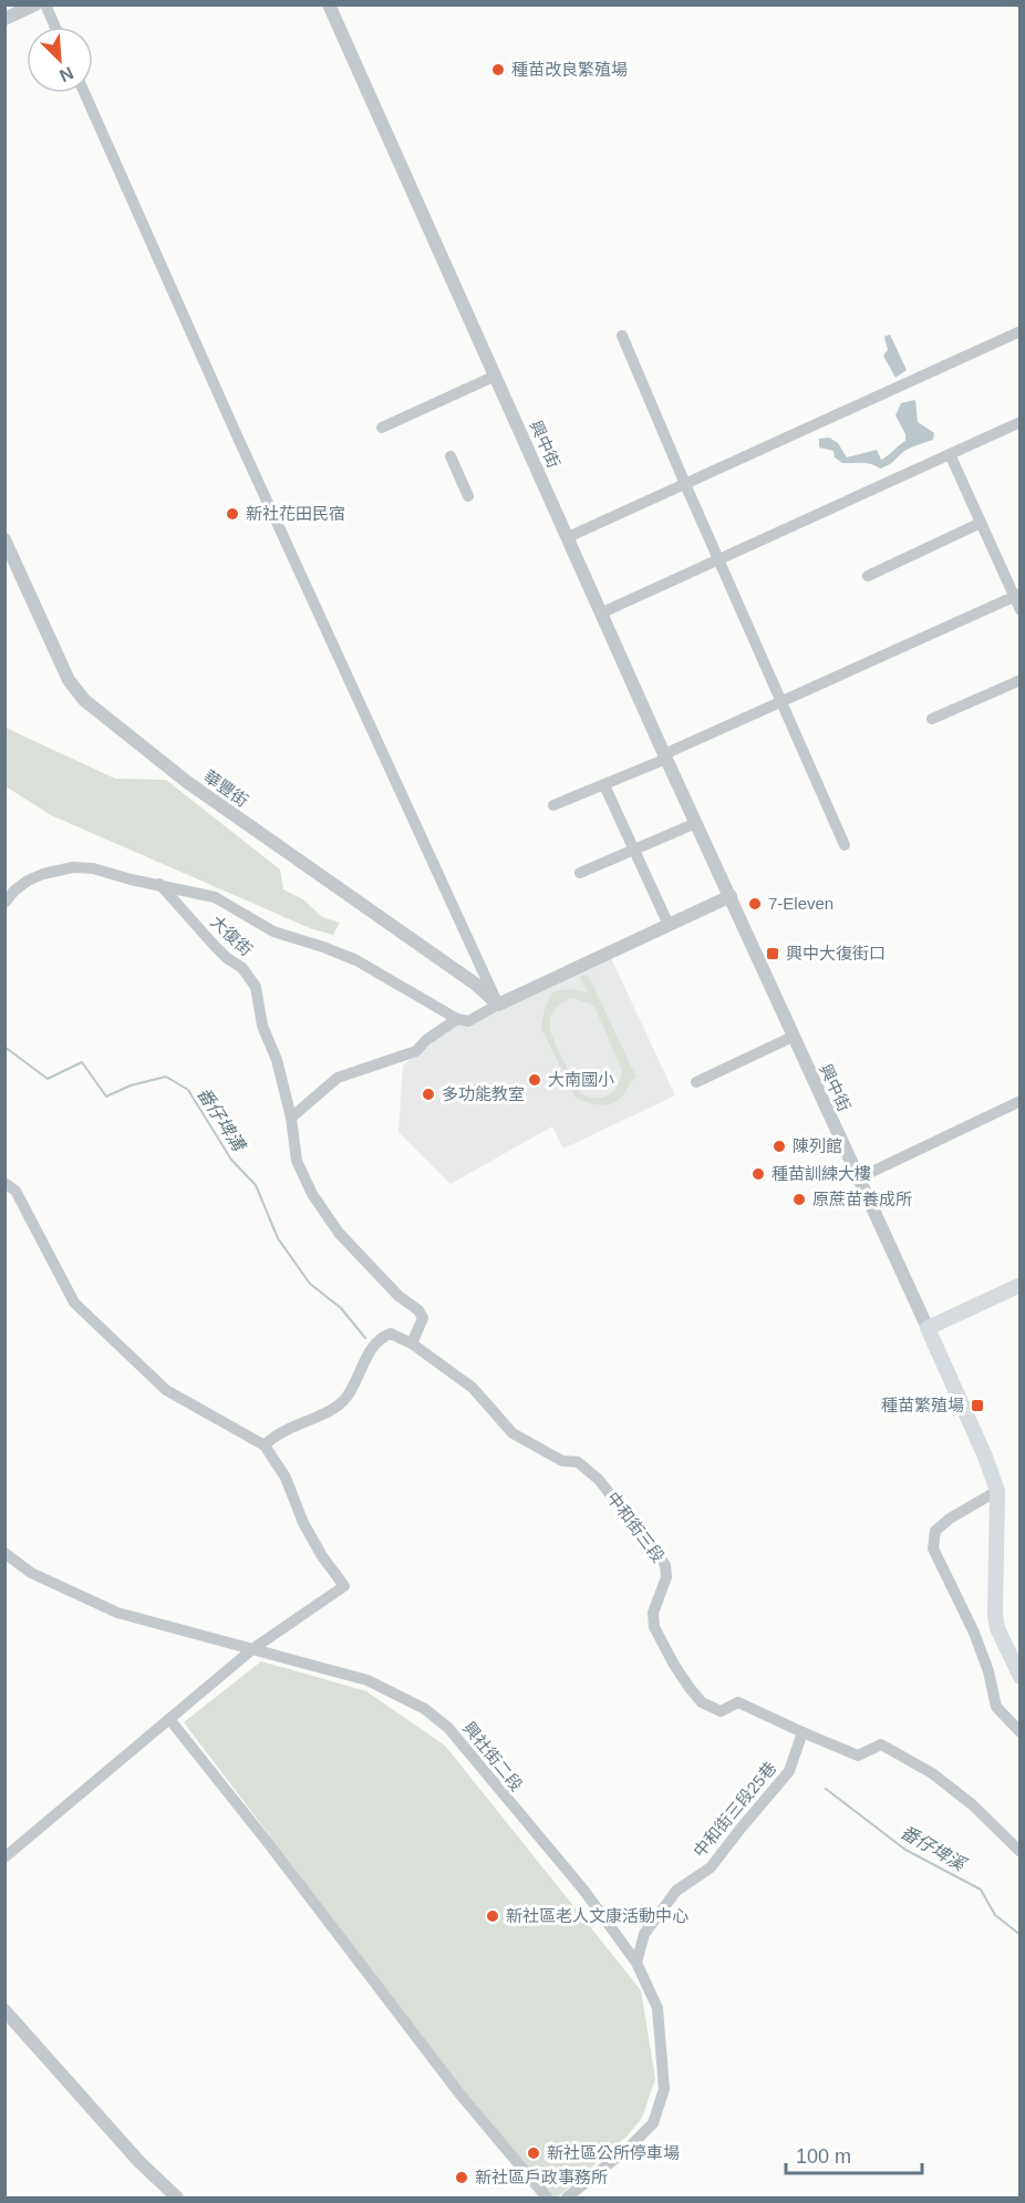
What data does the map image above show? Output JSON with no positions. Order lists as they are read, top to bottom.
{
  "streets": {
    "street": [
      "興中街",
      "華豐街",
      "大復街",
      "中和街三段",
      "興社街二段",
      "中和街三段25巷"
    ]
  },
  "crossings": [
    ["大復街", "中和街三段"],
    ["中和街三段", "中和街三段25巷"],
    ["興社街二段", "中和街三段25巷"]
  ],
  "water": ["番仔埤溝", "番仔埤溪"],
  "places": {
    "other": [
      "種苗改良繁殖場",
      "新社花田民宿",
      "7-Eleven",
      "大南國小",
      "多功能教室",
      "陳列館",
      "種苗訓練大樓",
      "原蔗苗養成所",
      "新社區老人文康活動中心",
      "新社區公所停車場",
      "新社區戶政事務所"
    ],
    "transit": ["興中大復街口", "種苗繁殖場"]
  },
  "scale_bar": "100 m",
  "north": "bottom right"
}
